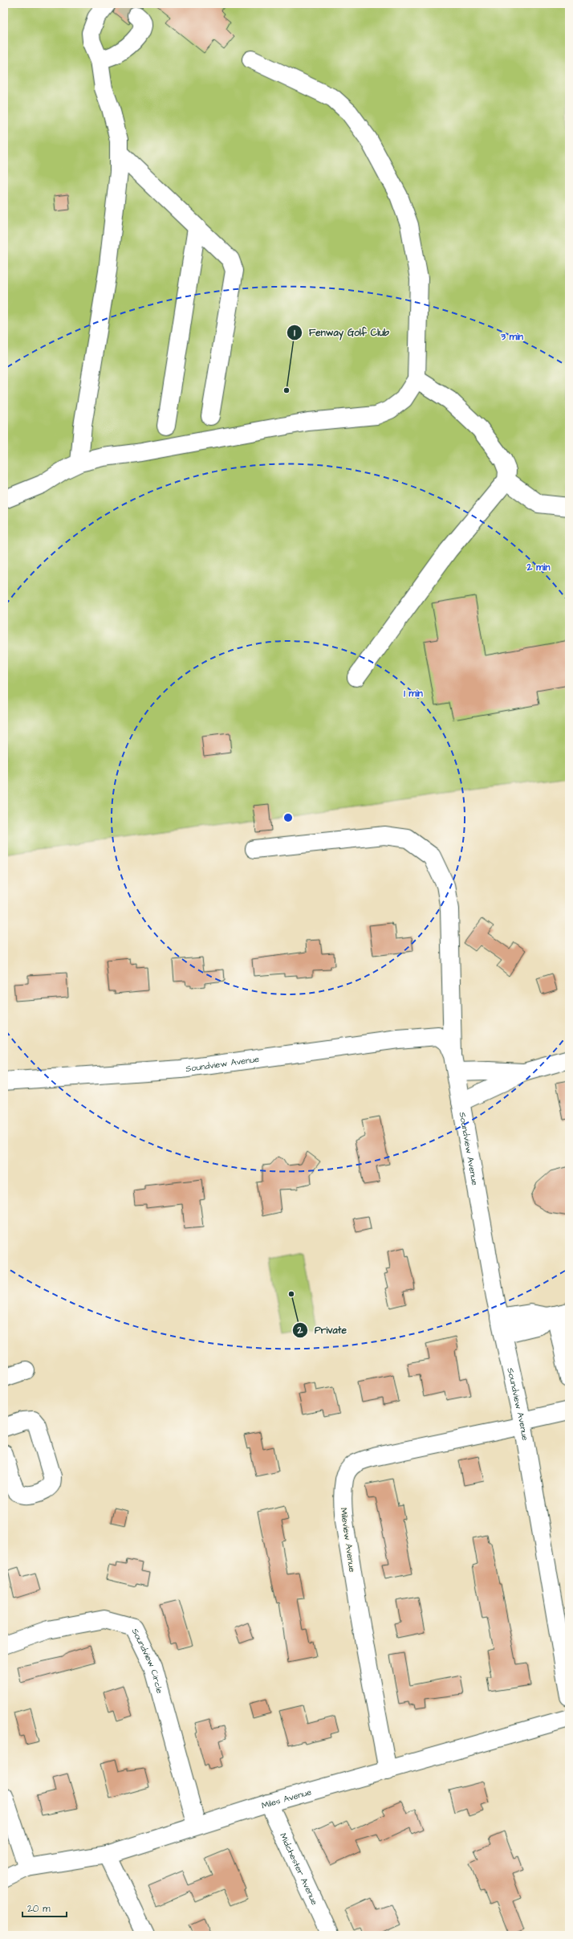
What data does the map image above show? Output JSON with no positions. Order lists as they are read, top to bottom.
{
  "streets": {
    "street": [
      "Soundview Avenue",
      "Mileview Avenue",
      "Soundview Circle",
      "Miles Avenue",
      "Midchester Avenue"
    ]
  },
  "crossings": [
    ["Soundview Avenue", "Mileview Avenue"],
    ["Mileview Avenue", "Miles Avenue"],
    ["Soundview Circle", "Miles Avenue"],
    ["Miles Avenue", "Midchester Avenue"]
  ],
  "places": ["Fenway Golf Club", "Private"],
  "scale_bar": "20 m",
  "rings": ["3 min", "2 min", "1 min"]
}
